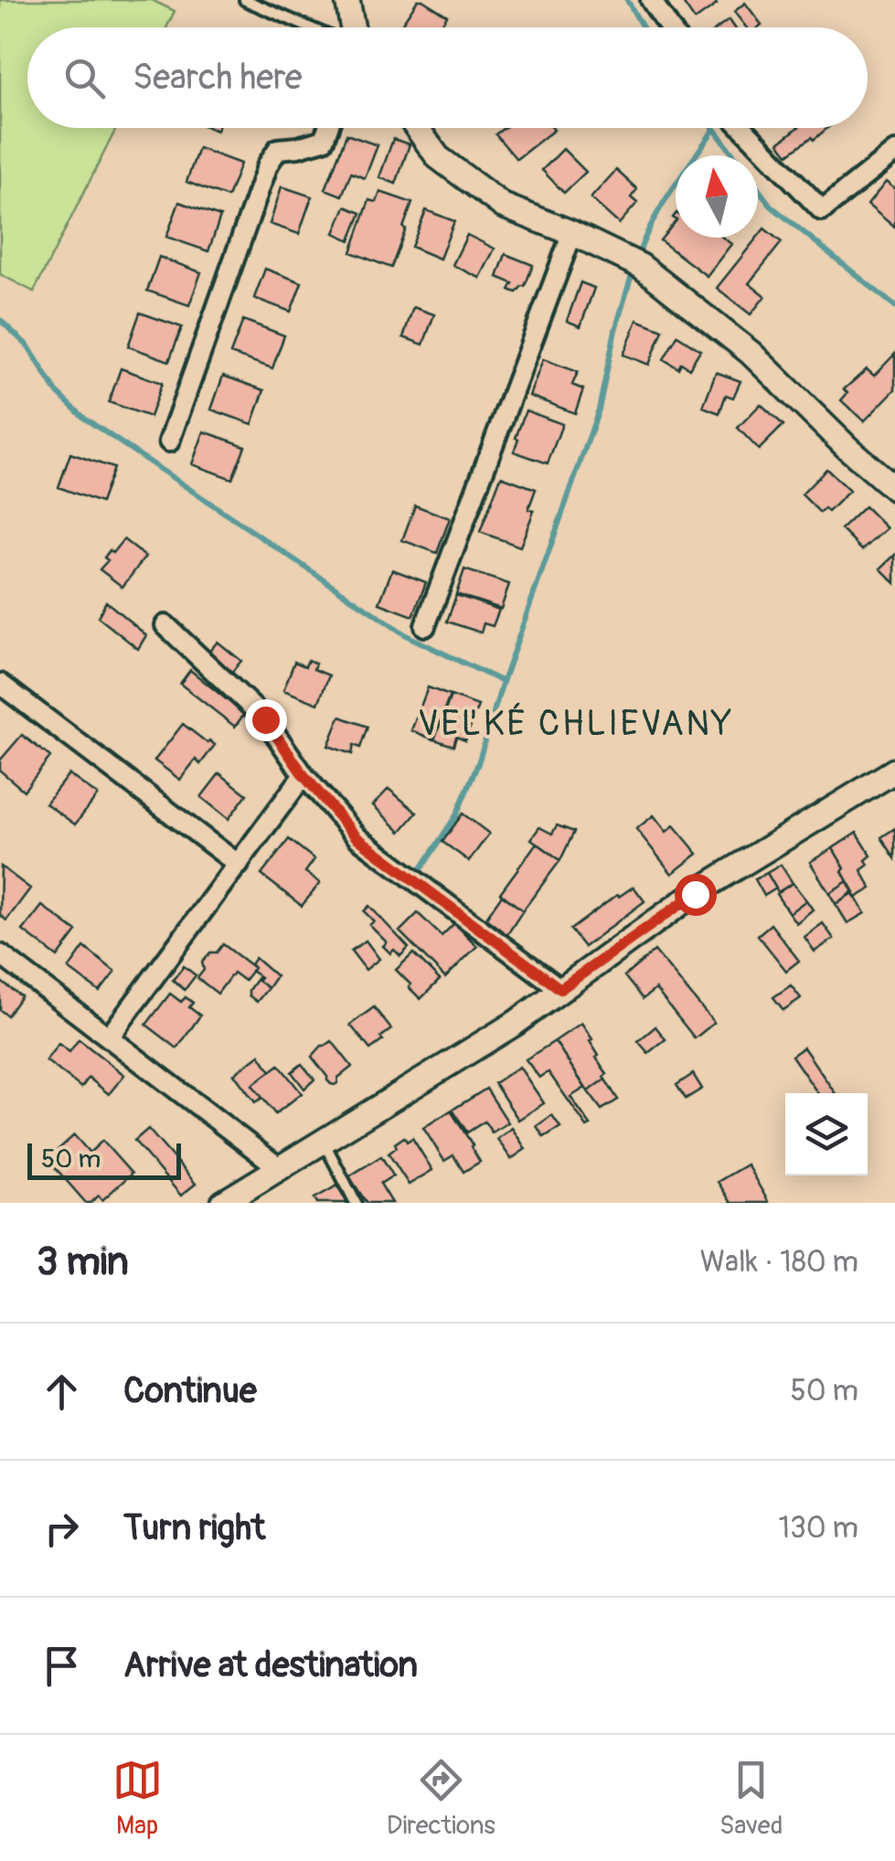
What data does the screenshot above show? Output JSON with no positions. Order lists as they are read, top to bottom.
{
  "districts": ["VEĽKÉ CHLIEVANY"],
  "scale_bar": "50 m",
  "north": "top",
  "page": {
    "search": "Search here",
    "scale": "50 m",
    "heading": ["3 min", "Walk · 180 m"],
    "list": [
      ["Continue", "50 m"],
      ["Turn right", "130 m"],
      "Arrive at destination"
    ],
    "nav": ["Map", "Directions", "Saved"]
  }
}
